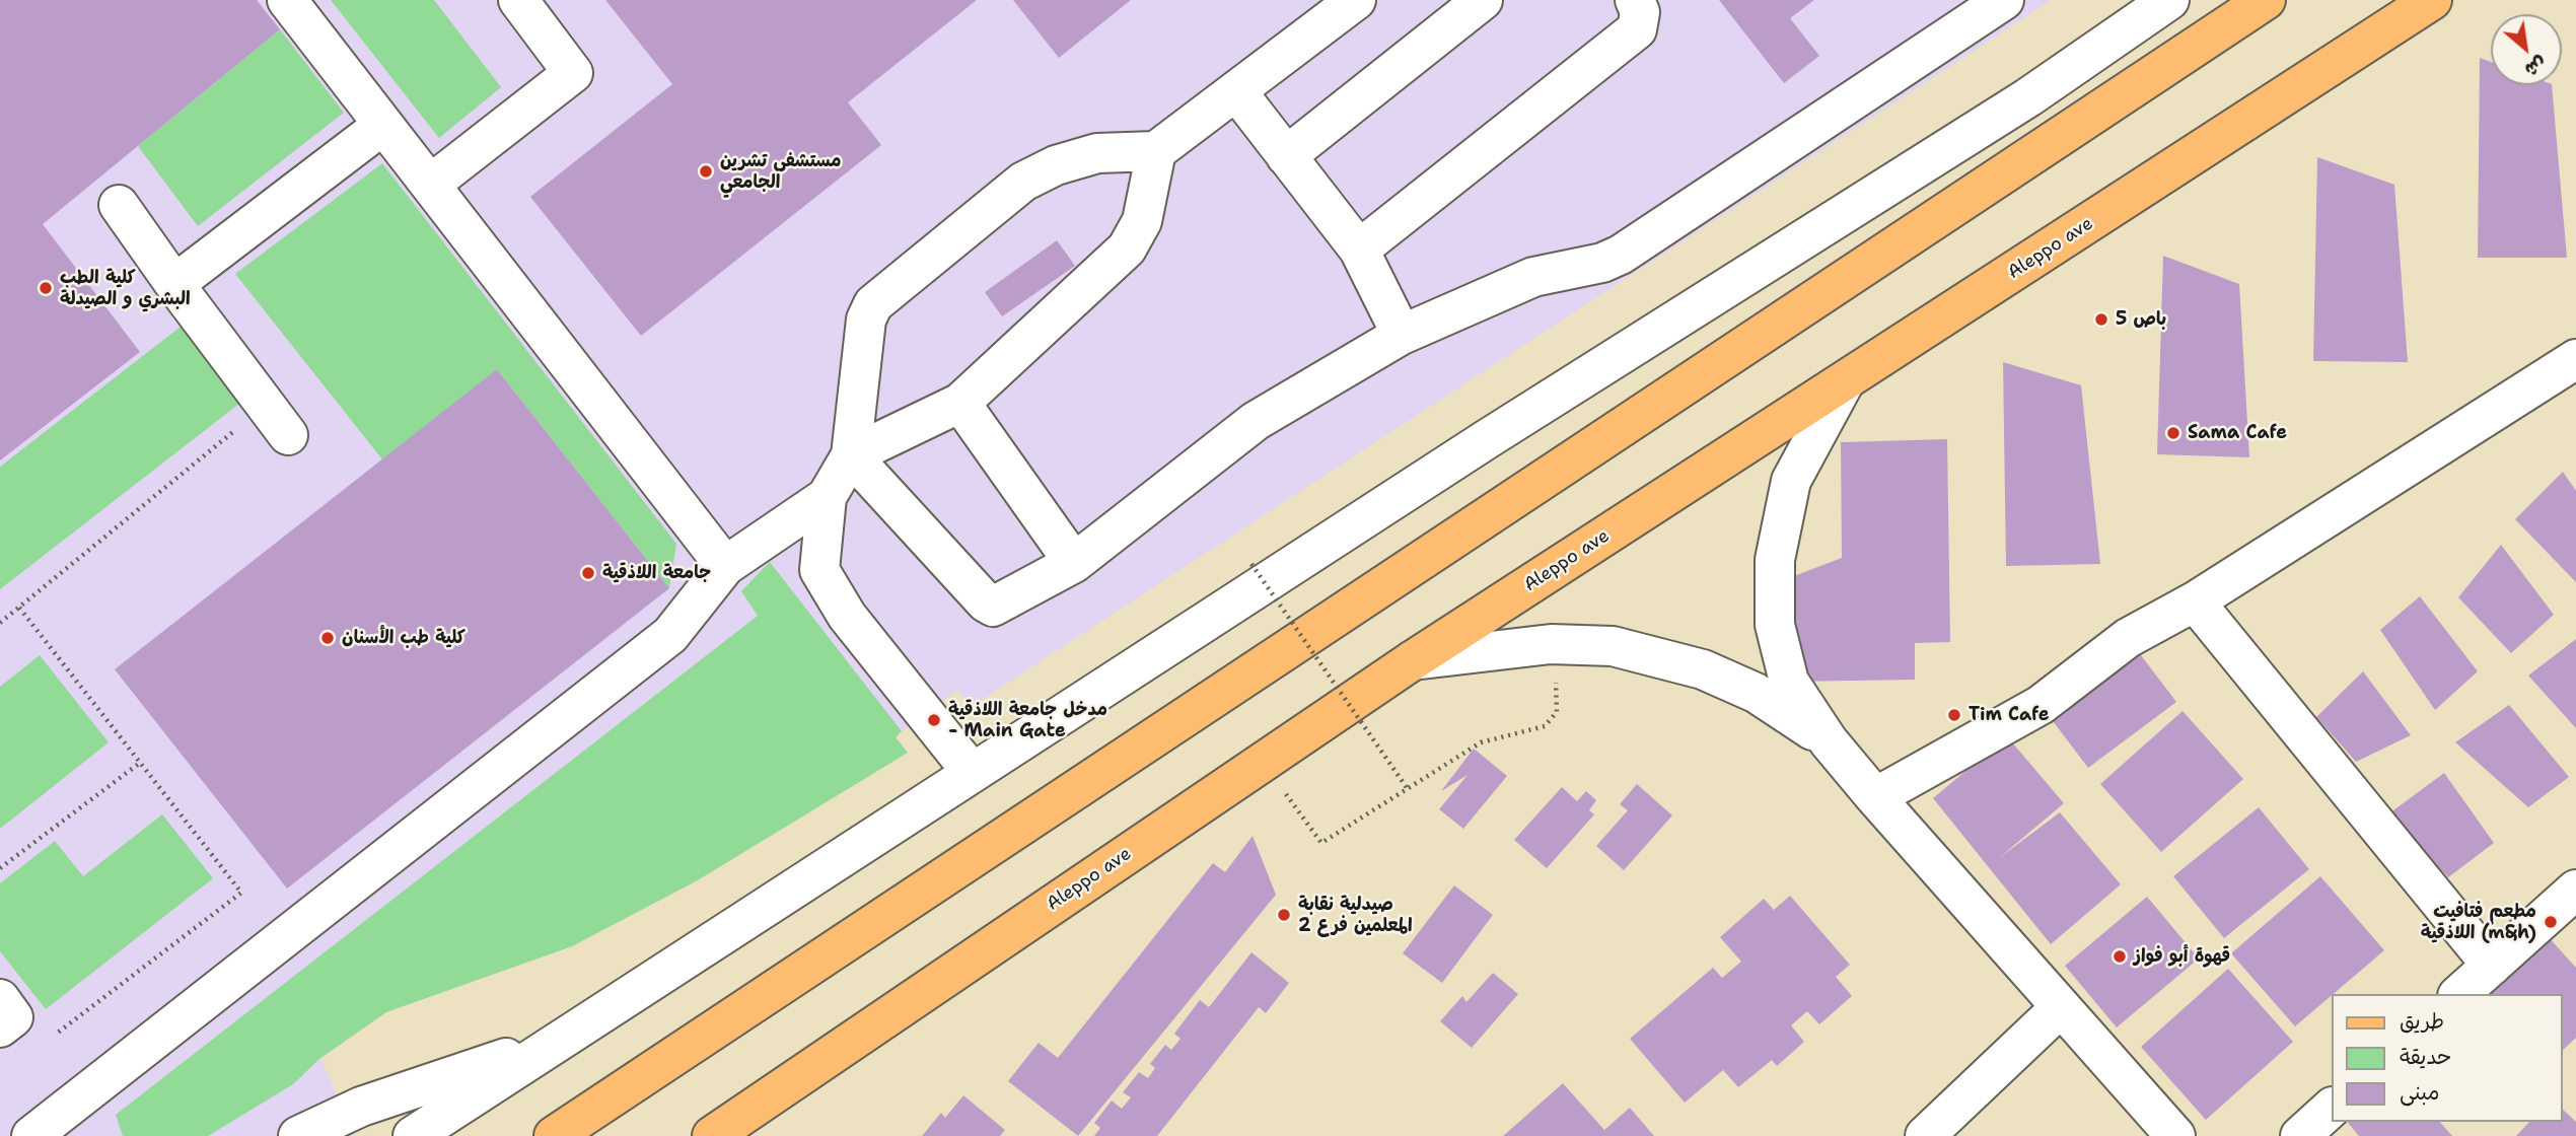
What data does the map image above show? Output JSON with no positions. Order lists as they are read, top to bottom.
{
  "streets": {
    "main road": ["Aleppo ave"]
  },
  "places": [
    "مستشفى تشرين الجامعي",
    "كلية الطب البشري و الصيدلة",
    "باص 5",
    "Sama Cafe",
    "جامعة اللاذقية",
    "كلية طب الأسنان",
    "Tim Cafe",
    "مدخل جامعة اللاذقية - Main Gate",
    "صيدلية نقابة المعلمين فرع 2",
    "مطعم فتافيت اللاذقية (m&h)",
    "قهوة أبو فواز"
  ],
  "legend": ["طريق", "حديقة", "مبنى"],
  "north": "bottom right"
}
